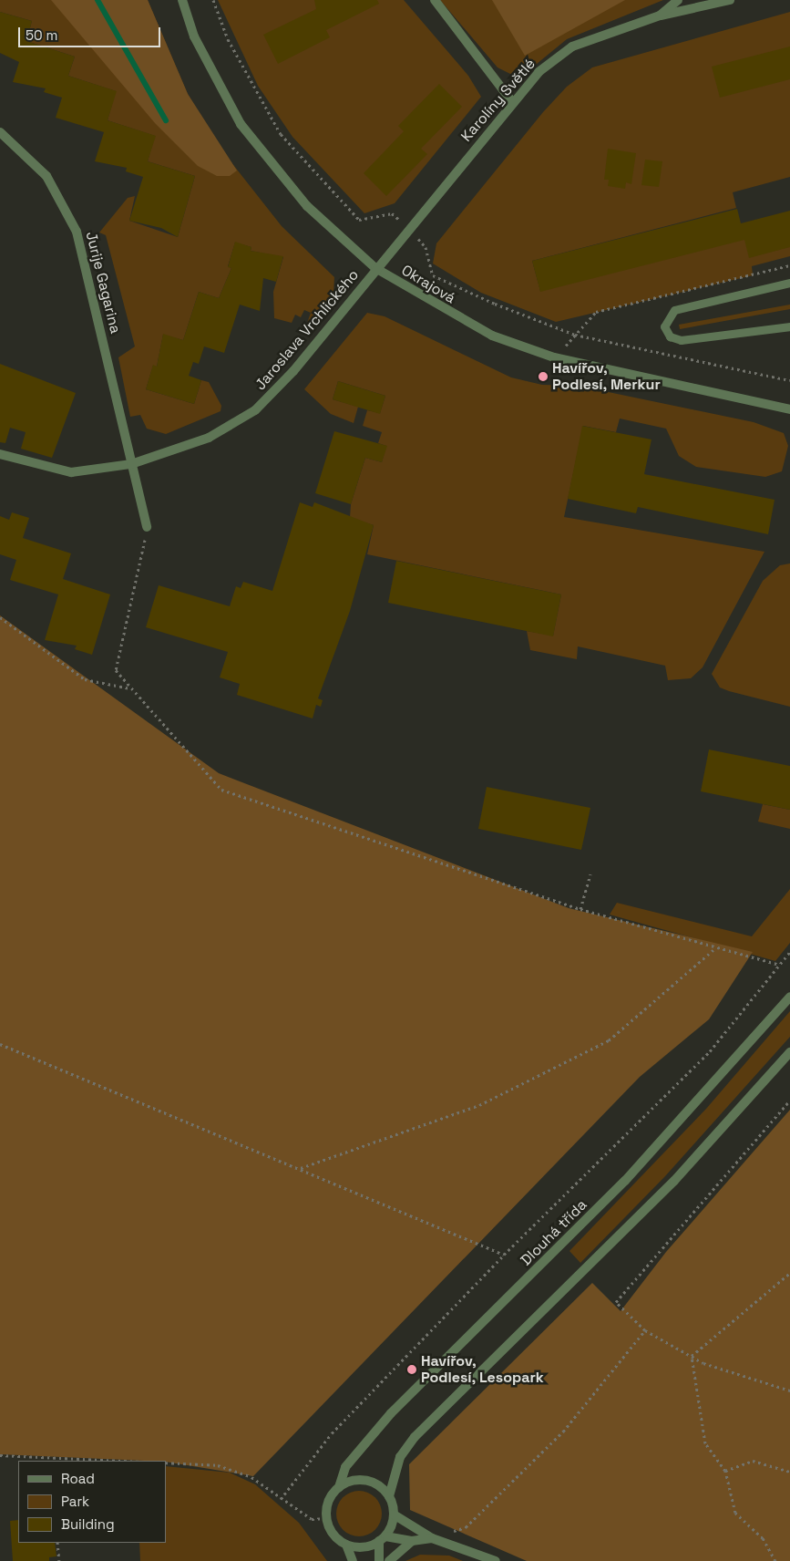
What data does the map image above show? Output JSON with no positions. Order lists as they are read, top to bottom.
{
  "streets": {
    "street": [
      "Karolíny Světlé",
      "Jurije Gagarina",
      "Okrajová",
      "Jaroslava Vrchlického",
      "Dlouhá třída"
    ]
  },
  "crossings": [
    ["Karolíny Světlé", "Okrajová"],
    ["Karolíny Světlé", "Jaroslava Vrchlického"],
    ["Jurije Gagarina", "Jaroslava Vrchlického"],
    ["Okrajová", "Jaroslava Vrchlického"]
  ],
  "places": ["Havířov, Podlesí, Merkur", "Havířov, Podlesí, Lesopark"],
  "legend": ["Road", "Park", "Building"],
  "scale_bar": "50 m"
}
